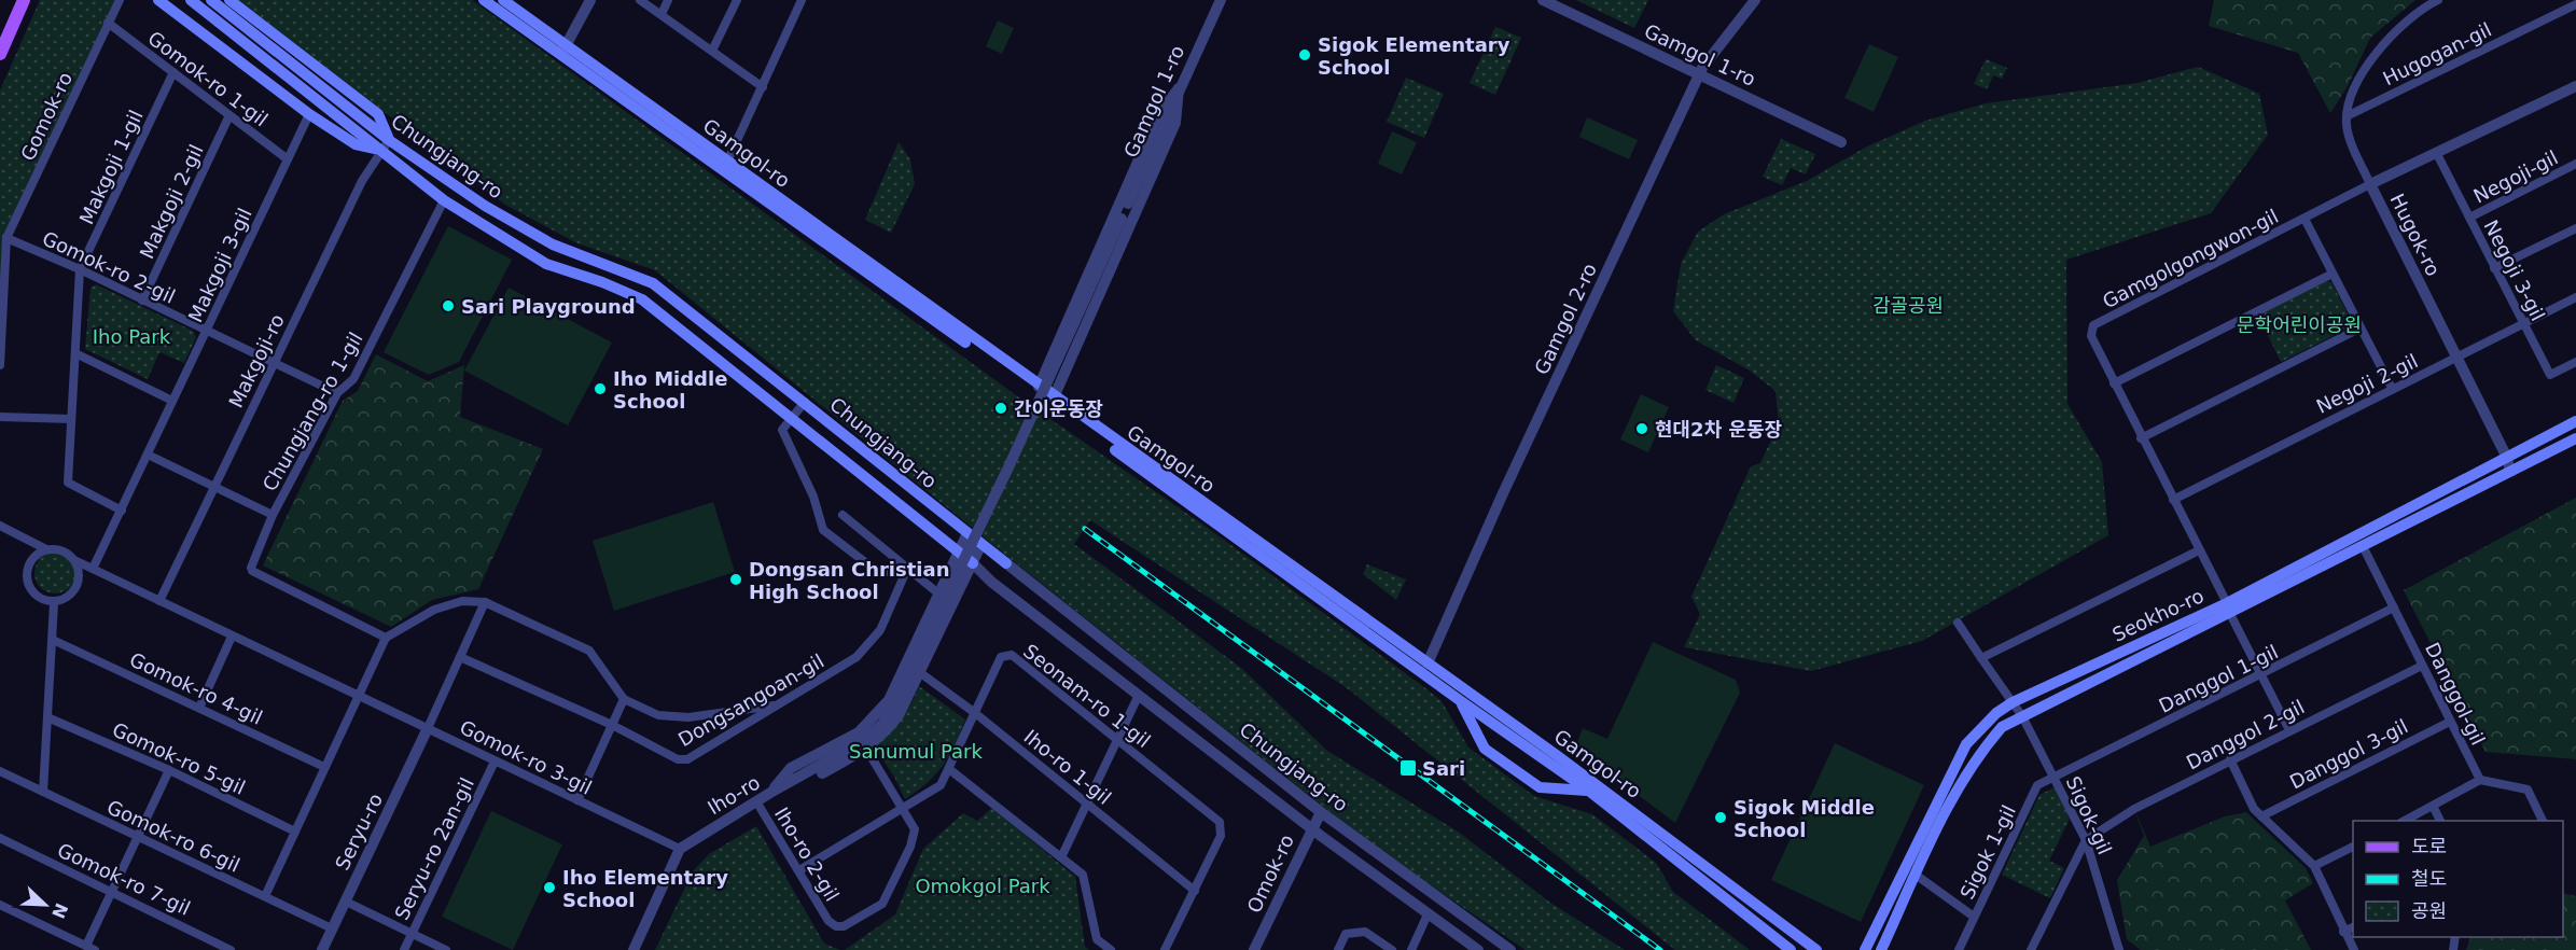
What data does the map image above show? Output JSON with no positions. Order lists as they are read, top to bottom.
{
  "streets": {
    "main road": ["Gamgol-ro", "Chungjang-ro", "Seokho-ro"],
    "street": [
      "Hugogan-gil",
      "Gamgol 1-ro",
      "Gomok-ro 1-gil",
      "Gomok-ro",
      "Makgoji 1-gil",
      "Negoji-gil",
      "Makgoji 2-gil",
      "Hugok-ro",
      "Gamgolgongwon-gil",
      "Makgoji 3-gil",
      "Gomok-ro 2-gil",
      "Negoji 3-gil",
      "Gamgol 2-ro",
      "Makgoji-ro",
      "Negoji 2-gil",
      "Chungjang-ro 1-gil",
      "Danggol 1-gil",
      "Gomok-ro 4-gil",
      "Danggol-gil",
      "Seonam-ro 1-gil",
      "Dongsangoan-gil",
      "Danggol 2-gil",
      "Danggol 3-gil",
      "Gomok-ro 3-gil",
      "Gomok-ro 5-gil",
      "Iho-ro 1-gil",
      "Iho-ro",
      "Sigok-gil",
      "Seryu-ro",
      "Gomok-ro 6-gil",
      "Seryu-ro 2an-gil",
      "Sigok 1-gil",
      "Iho-ro 2-gil",
      "Omok-ro",
      "Gomok-ro 7-gil"
    ]
  },
  "crossings": [
    ["Gamgol 1-ro", "Gamgol 2-ro"],
    ["Gamgol 1-ro", "Iho-ro"],
    ["Gomok-ro 1-gil", "Gomok-ro"],
    ["Gomok-ro 1-gil", "Makgoji 1-gil"],
    ["Gomok-ro 1-gil", "Makgoji 2-gil"],
    ["Gomok-ro 1-gil", "Makgoji 3-gil"],
    ["Gomok-ro", "Gomok-ro 2-gil"],
    ["Gamgol-ro", "Gamgol 2-ro"],
    ["Chungjang-ro", "Makgoji-ro"],
    ["Chungjang-ro", "Chungjang-ro 1-gil"],
    ["Chungjang-ro", "Omok-ro"],
    ["Makgoji 1-gil", "Makgoji 3-gil"],
    ["Makgoji 1-gil", "Gomok-ro 2-gil"],
    ["Negoji-gil", "Negoji 3-gil"],
    ["Makgoji 2-gil", "Gomok-ro 2-gil"],
    ["Hugok-ro", "Gamgolgongwon-gil"],
    ["Hugok-ro", "Negoji 3-gil"],
    ["Hugok-ro", "Negoji 2-gil"],
    ["Hugok-ro", "Seokho-ro"],
    ["Gamgolgongwon-gil", "Negoji 2-gil"],
    ["Gamgolgongwon-gil", "Seokho-ro"],
    ["Gamgolgongwon-gil", "Danggol 1-gil"],
    ["Gamgolgongwon-gil", "Danggol 2-gil"],
    ["Makgoji 3-gil", "Gomok-ro 2-gil"],
    ["Makgoji 3-gil", "Gomok-ro 3-gil"],
    ["Gomok-ro 2-gil", "Makgoji-ro"],
    ["Gomok-ro 2-gil", "Chungjang-ro 1-gil"],
    ["Negoji 3-gil", "Negoji 2-gil"],
    ["Makgoji-ro", "Gomok-ro 3-gil"],
    ["Seokho-ro", "Danggol-gil"],
    ["Seokho-ro", "Sigok-gil"],
    ["Danggol 1-gil", "Danggol-gil"],
    ["Danggol 1-gil", "Sigok-gil"],
    ["Danggol 1-gil", "Sigok 1-gil"],
    ["Danggol-gil", "Danggol 2-gil"],
    ["Danggol-gil", "Danggol 3-gil"],
    ["Seonam-ro 1-gil", "Iho-ro 1-gil"],
    ["Seonam-ro 1-gil", "Iho-ro 2-gil"],
    ["Danggol 2-gil", "Sigok-gil"],
    ["Gomok-ro 3-gil", "Iho-ro"],
    ["Gomok-ro 3-gil", "Seryu-ro"],
    ["Gomok-ro 3-gil", "Seryu-ro 2an-gil"],
    ["Iho-ro", "Iho-ro 2-gil"],
    ["Sigok-gil", "Sigok 1-gil"],
    ["Seryu-ro", "Gomok-ro 6-gil"]
  ],
  "parks": [
    "감골공원",
    "문학어린이공원",
    "Iho Park",
    "Sanumul Park",
    "Omokgol Park"
  ],
  "places": {
    "other": [
      "Sigok Elementary School",
      "Sari Playground",
      "Iho Middle School",
      "간이운동장",
      "현대2차 운동장",
      "Dongsan Christian High School",
      "Sigok Middle School",
      "Iho Elementary School"
    ],
    "transit": ["Sari"]
  },
  "legend": ["도로", "철도", "공원"],
  "north": "bottom right"
}
